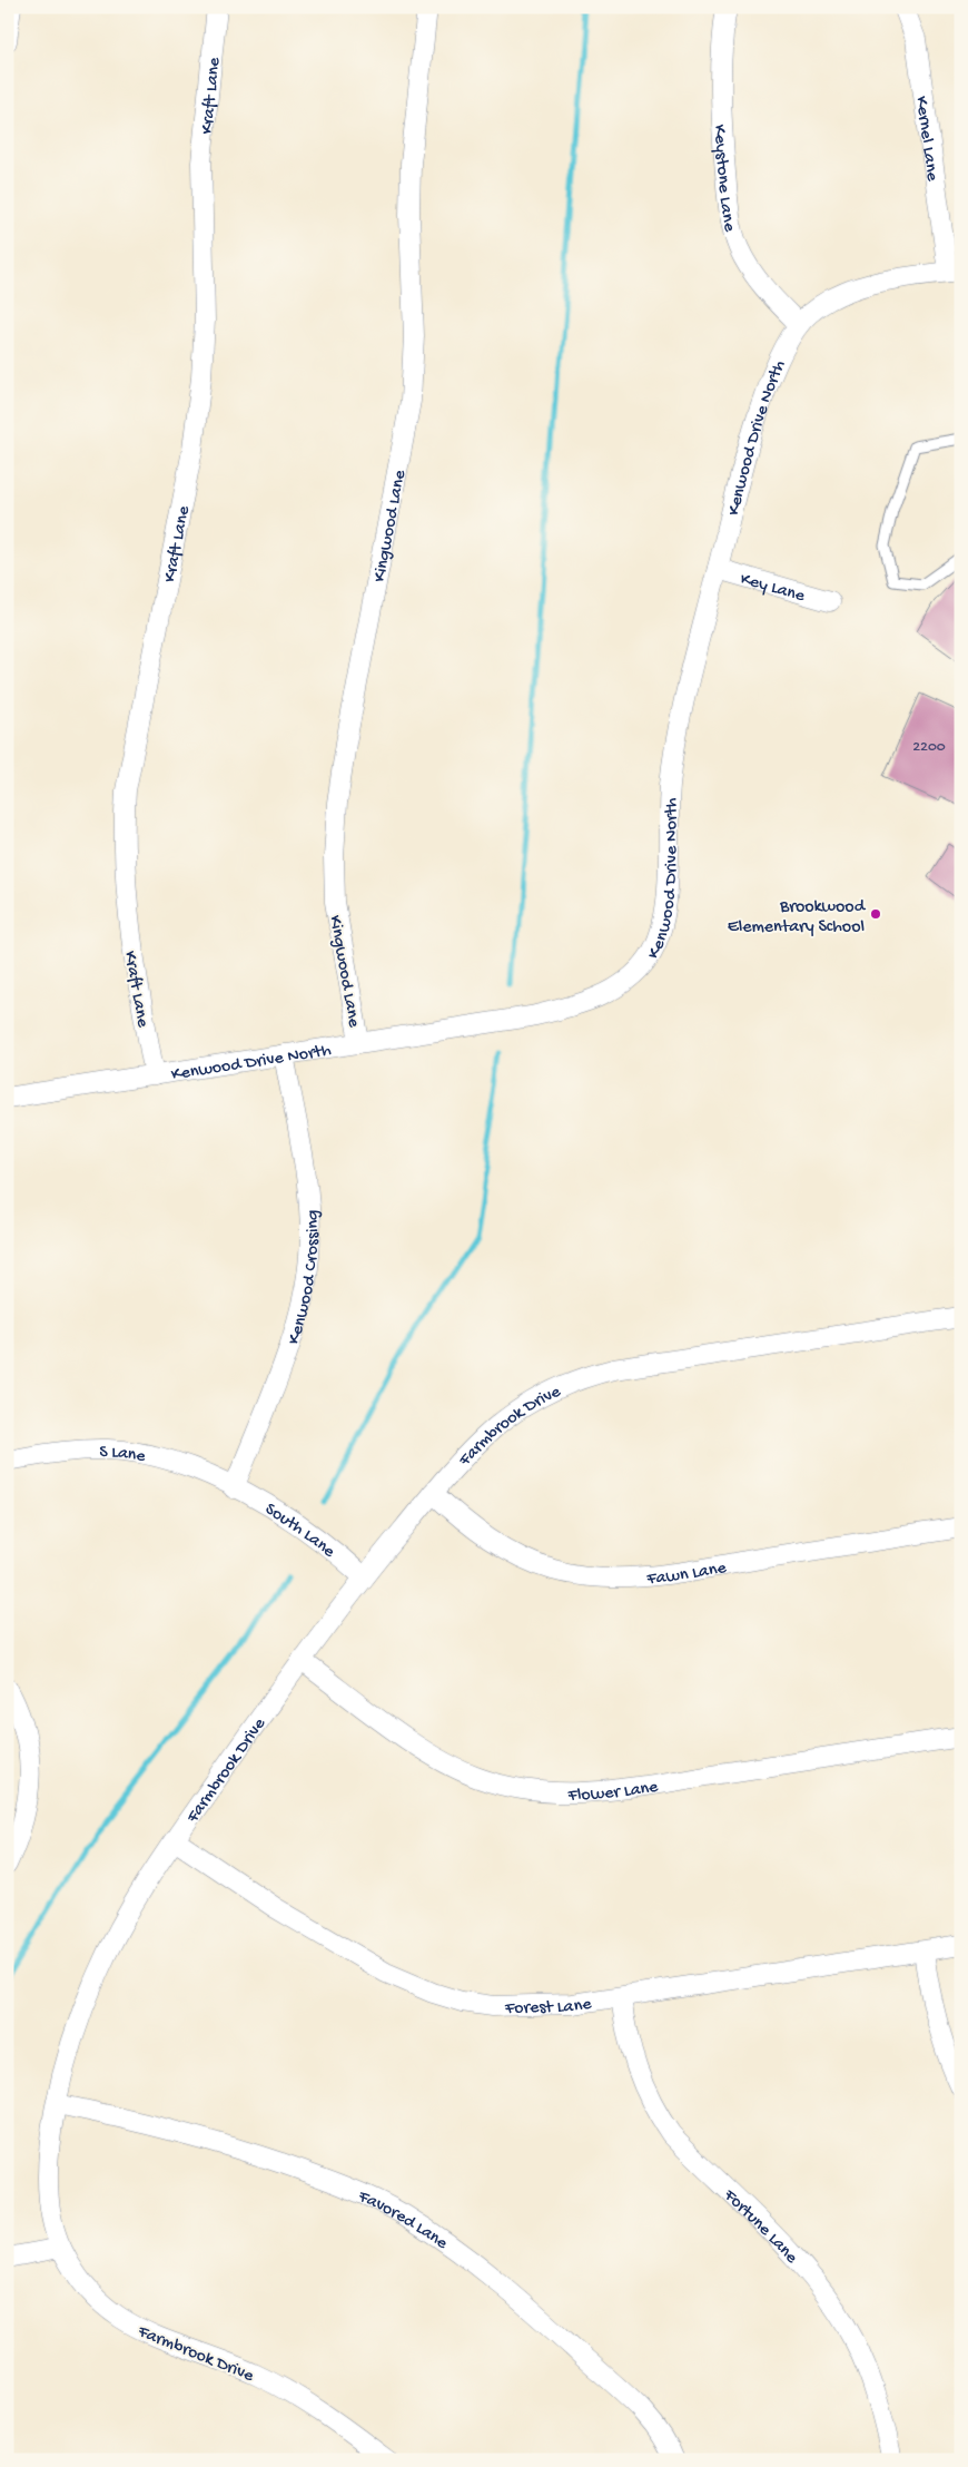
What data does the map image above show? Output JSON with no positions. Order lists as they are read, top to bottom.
{
  "streets": {
    "street": [
      "Kraft Lane",
      "Kernel Lane",
      "Keystone Lane",
      "Kenwood Drive North",
      "Kingwood Lane",
      "Key Lane",
      "Kenwood Crossing",
      "Farmbrook Drive",
      "S Lane",
      "South Lane",
      "Fawn Lane",
      "Flower Lane",
      "Forest Lane",
      "Favored Lane",
      "Fortune Lane"
    ]
  },
  "crossings": [
    ["Kraft Lane", "Kenwood Drive North"],
    ["Kernel Lane", "Kenwood Drive North"],
    ["Keystone Lane", "Kenwood Drive North"],
    ["Kenwood Drive North", "Kingwood Lane"],
    ["Kenwood Drive North", "Key Lane"],
    ["Kenwood Drive North", "Kenwood Crossing"],
    ["Kenwood Crossing", "S Lane"],
    ["Kenwood Crossing", "South Lane"],
    ["Farmbrook Drive", "South Lane"],
    ["Farmbrook Drive", "Fawn Lane"],
    ["Farmbrook Drive", "Flower Lane"],
    ["Farmbrook Drive", "Forest Lane"],
    ["Farmbrook Drive", "Favored Lane"],
    ["S Lane", "South Lane"],
    ["Forest Lane", "Fortune Lane"]
  ],
  "places": ["Brookwood Elementary School"],
  "house_numbers": ["2200"]
}
